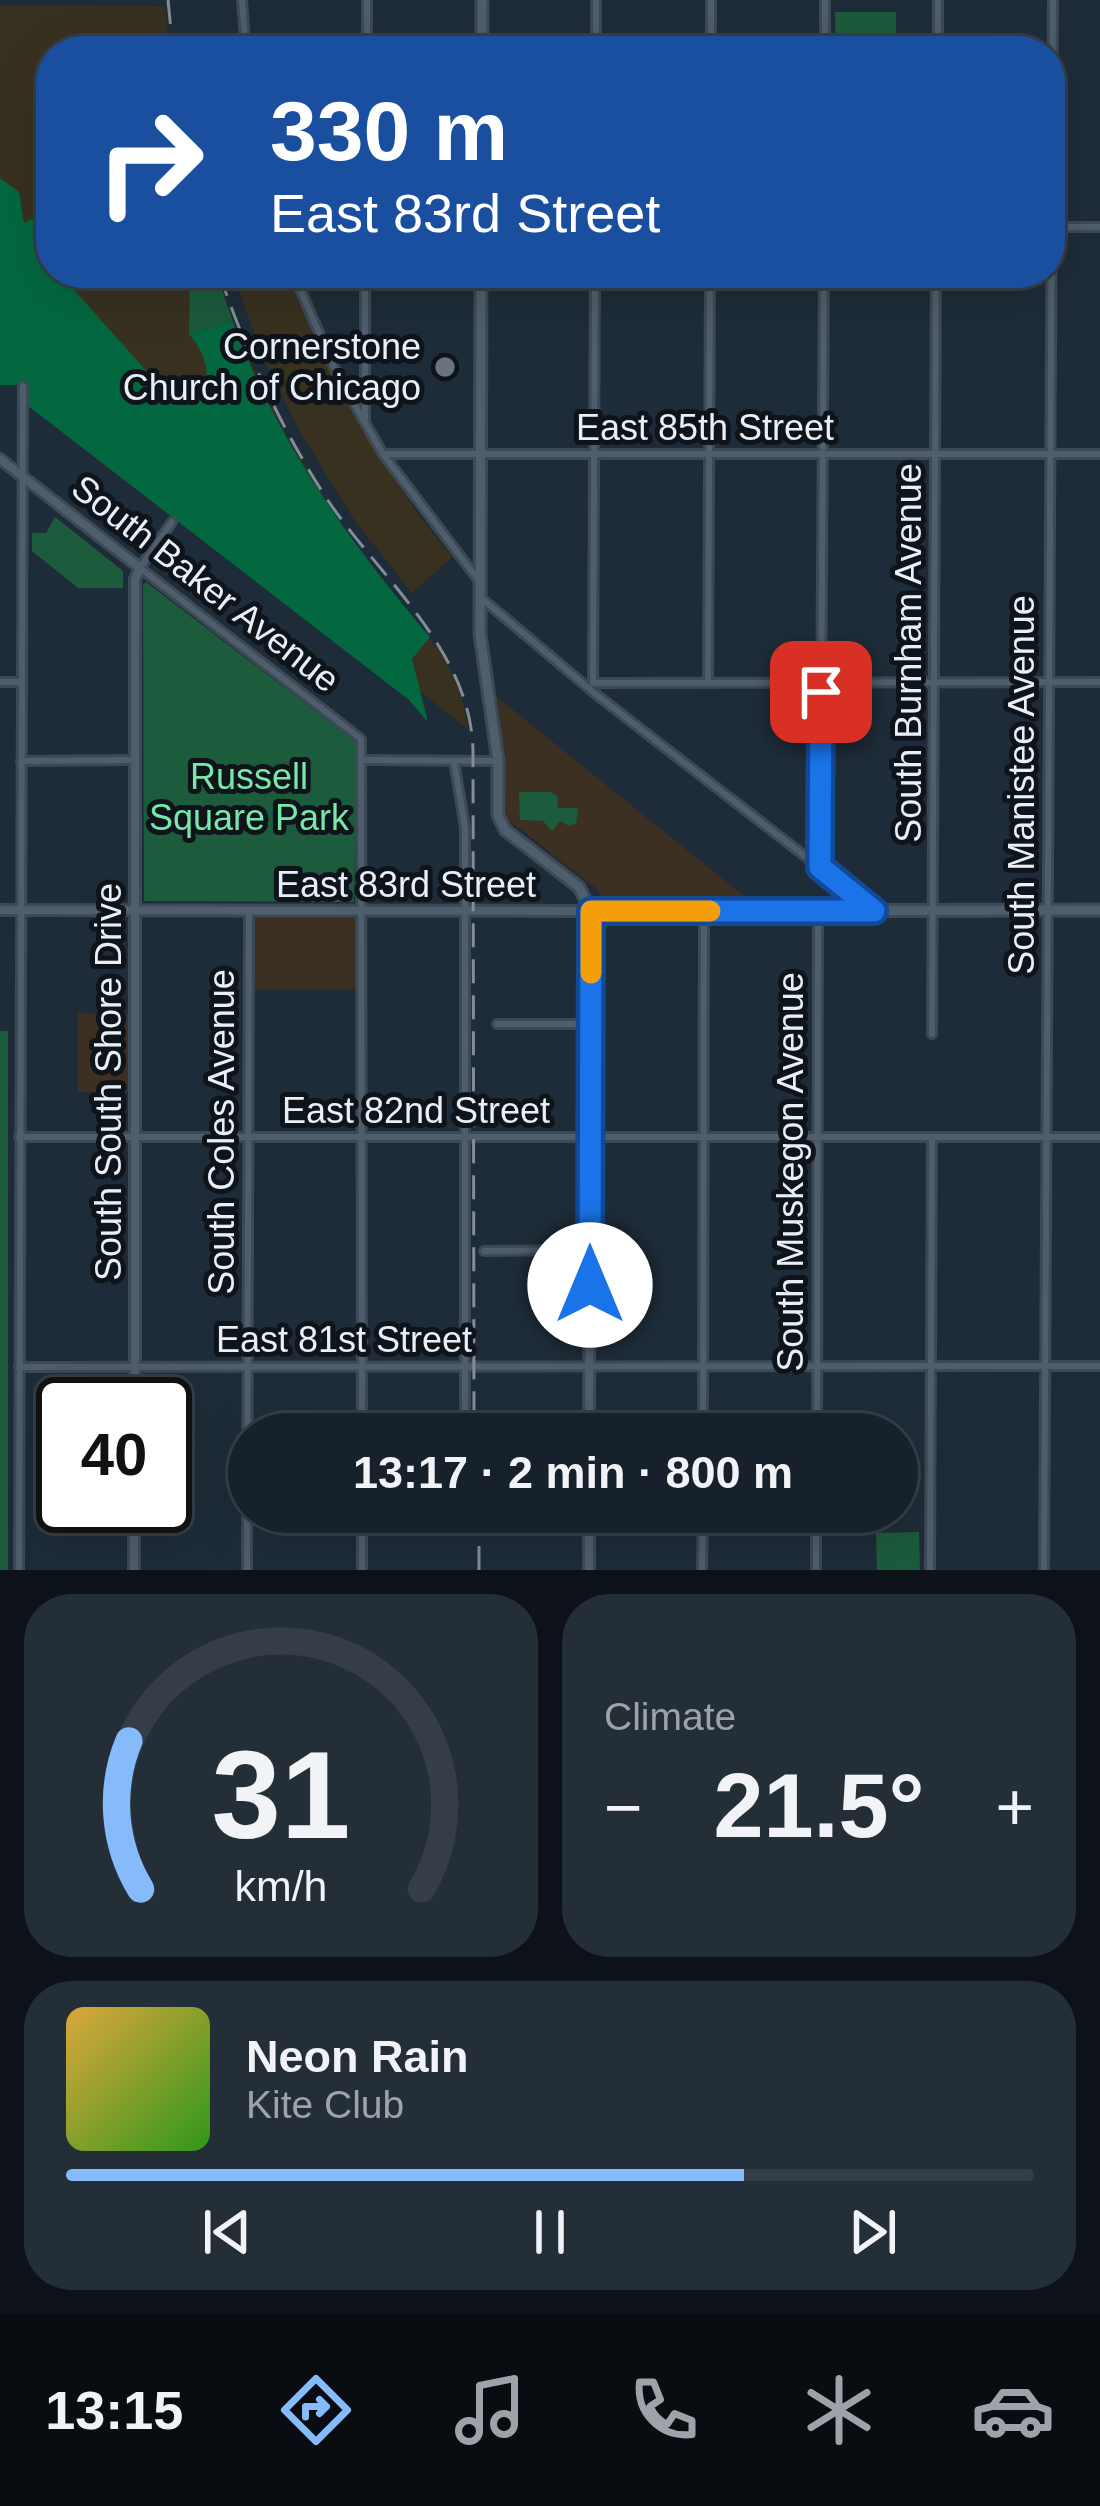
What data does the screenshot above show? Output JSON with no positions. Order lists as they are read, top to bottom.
{
  "streets": {
    "main road": ["East 83rd Street"],
    "street": [
      "East 85th Street",
      "South Baker Avenue",
      "South Burnham Avenue",
      "South Manistee Avenue",
      "South South Shore Drive",
      "East 82nd Street",
      "South Coles Avenue",
      "South Muskegon Avenue",
      "East 81st Street"
    ]
  },
  "crossings": [
    ["East 85th Street", "South Burnham Avenue"],
    ["East 85th Street", "South Manistee Avenue"],
    ["South Baker Avenue", "South South Shore Drive"],
    ["South Burnham Avenue", "East 83rd Street"],
    ["South Manistee Avenue", "East 83rd Street"],
    ["South Manistee Avenue", "East 82nd Street"],
    ["South Manistee Avenue", "East 81st Street"],
    ["East 83rd Street", "South South Shore Drive"],
    ["East 83rd Street", "South Coles Avenue"],
    ["East 83rd Street", "South Muskegon Avenue"],
    ["South South Shore Drive", "East 82nd Street"],
    ["South South Shore Drive", "East 81st Street"],
    ["East 82nd Street", "South Coles Avenue"],
    ["East 82nd Street", "South Muskegon Avenue"],
    ["South Coles Avenue", "East 81st Street"],
    ["South Muskegon Avenue", "East 81st Street"]
  ],
  "parks": ["Russell Square Park"],
  "places": ["Cornerstone Church of Chicago"],
  "page": {
    "turn": ["330 m", "East 83rd Street"],
    "limit": "40",
    "trip": "13:17 · 2 min · 800 m",
    "tile": "Climate",
    "heat": ["−", "21.5°", "+"],
    "song": ["Neon Rain", "Kite Club"],
    "tabs": "13:15",
    "gauge": ["31", "km/h"]
  }
}
